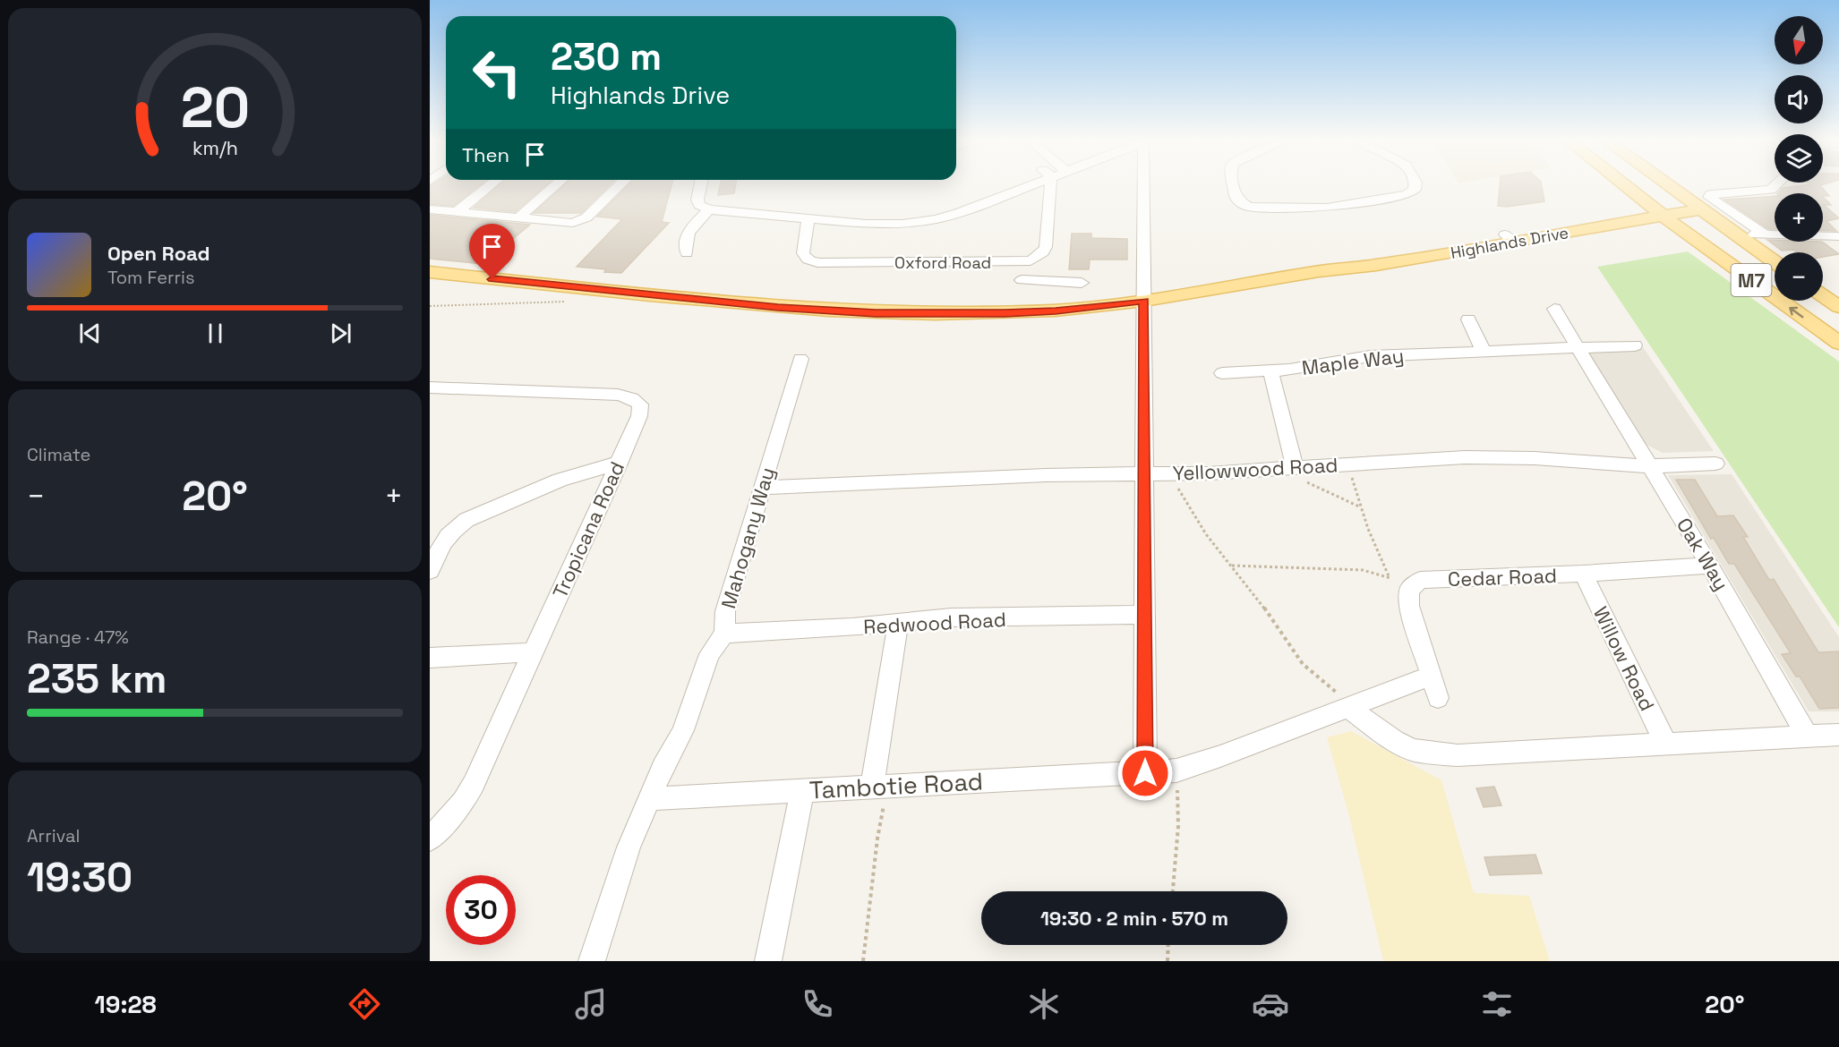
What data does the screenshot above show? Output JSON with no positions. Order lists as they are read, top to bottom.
{
  "streets": {
    "main road": ["Highlands Drive", "M7"],
    "street": [
      "Oxford Road",
      "Maple Way",
      "Yellowwood Road",
      "Tropicana Road",
      "Mahogany Way",
      "Oak Way",
      "Cedar Road",
      "Redwood Road",
      "Willow Road",
      "Tambotie Road"
    ]
  },
  "crossings": [
    ["Highlands Drive", "M7"],
    ["Maple Way", "Oak Way"],
    ["Yellowwood Road", "Mahogany Way"],
    ["Yellowwood Road", "Oak Way"],
    ["Mahogany Way", "Redwood Road"],
    ["Mahogany Way", "Tambotie Road"],
    ["Oak Way", "Cedar Road"],
    ["Cedar Road", "Willow Road"]
  ],
  "north": "bottom",
  "page": {
    "map_buttons": ["+", "−"],
    "turn": ["230 m", "Highlands Drive"],
    "then": "Then",
    "song": ["Open Road", "Tom Ferris"],
    "tile": [
      "Climate",
      ["Range · 47%", "235 km"],
      ["Arrival", "19:30"]
    ],
    "heat": ["−", "20°", "+"],
    "limit": "30",
    "trip": "19:30 · 2 min · 570 m",
    "tabs": ["19:28", "20°"],
    "gauge": ["20", "km/h"]
  }
}
